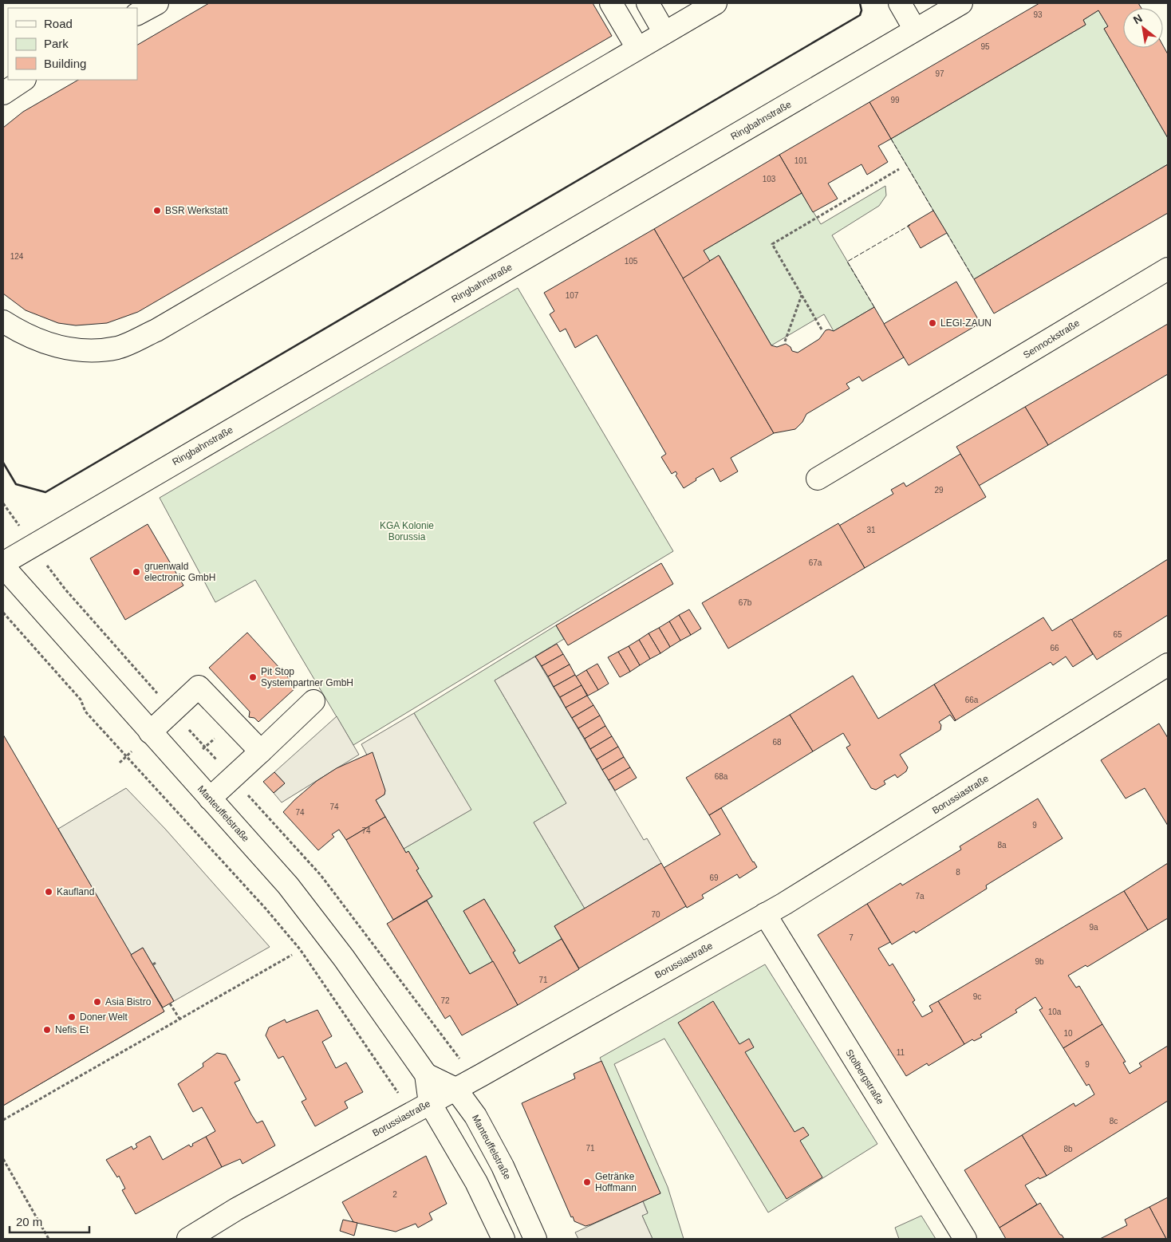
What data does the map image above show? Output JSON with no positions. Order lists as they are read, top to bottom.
{
  "streets": {
    "street": [
      "Ringbahnstraße",
      "Sennockstraße",
      "Borussiastraße",
      "Manteuffelstraße",
      "Stolbergstraße"
    ]
  },
  "crossings": [
    ["Borussiastraße", "Manteuffelstraße"],
    ["Borussiastraße", "Stolbergstraße"]
  ],
  "parks": ["KGA Kolonie Borussia"],
  "places": [
    "BSR Werkstatt",
    "LEGI-ZAUN",
    "gruenwald electronic GmbH",
    "Pit Stop Systempartner GmbH",
    "Kaufland",
    "Asia Bistro",
    "Doner Welt",
    "Nefis Et",
    "Getränke Hoffmann"
  ],
  "house_numbers": [
    "93",
    "95",
    "97",
    "99",
    "101",
    "103",
    "124",
    "105",
    "107",
    "29",
    "31",
    "67a",
    "67b",
    "65",
    "66",
    "66a",
    "68",
    "68a",
    "74",
    "74",
    "9",
    "74",
    "8a",
    "8",
    "69",
    "7a",
    "70",
    "9a",
    "7",
    "9b",
    "71",
    "9c",
    "72",
    "10a",
    "10",
    "11",
    "9",
    "8c",
    "71",
    "8b",
    "2"
  ],
  "legend": ["Road", "Park", "Building"],
  "scale_bar": "20 m",
  "north": "top left"
}
